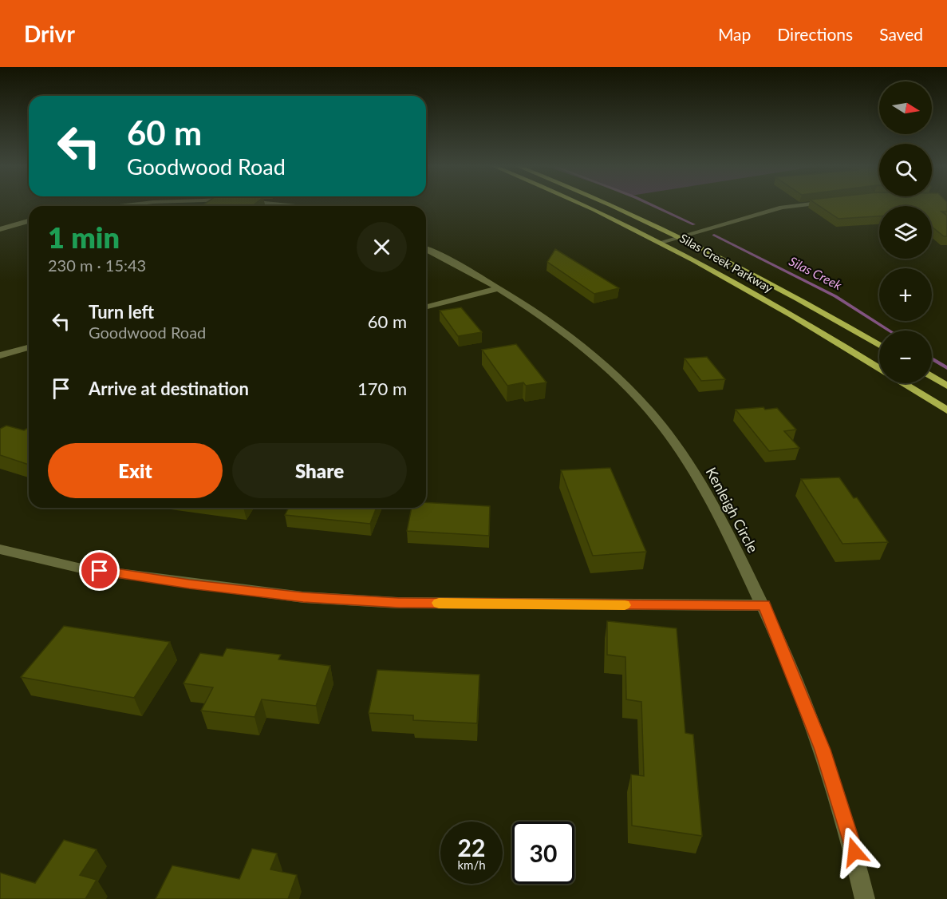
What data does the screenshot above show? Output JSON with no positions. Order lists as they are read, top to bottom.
{
  "streets": {
    "main road": ["Silas Creek Parkway"],
    "street": ["Kenleigh Circle"]
  },
  "water": ["Silas Creek"],
  "north": "right",
  "page": {
    "header": "Drivr",
    "nav": ["Map", "Directions", "Saved"],
    "map_buttons": ["+", "−"],
    "turn": ["60 m", "Goodwood Road"],
    "heading": ["1 min", "230 m · 15:43"],
    "list": [
      {
        "name": "Turn left",
        "note": "Goodwood Road",
        "value": "60 m"
      },
      {
        "name": "Arrive at destination",
        "value": "170 m"
      }
    ],
    "buttons": ["Exit", "Share"],
    "speed": "22 km/h",
    "limit": "30"
  }
}
